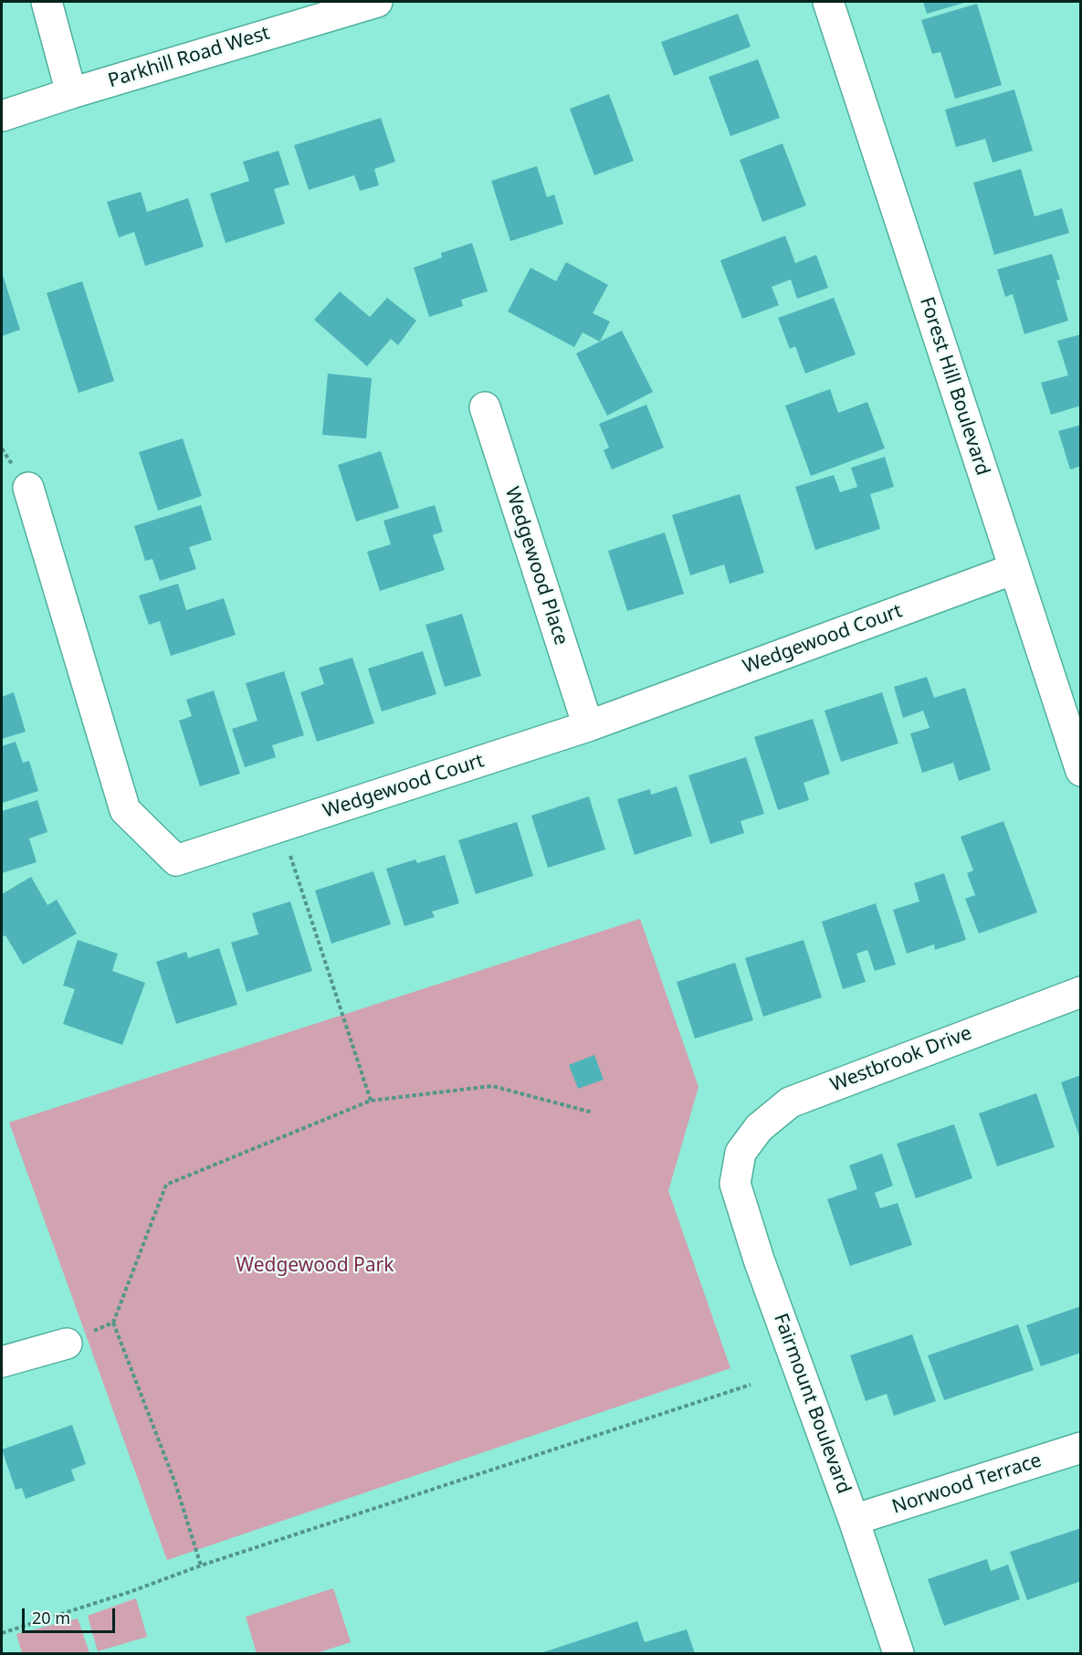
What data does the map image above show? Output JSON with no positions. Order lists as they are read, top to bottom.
{
  "streets": {
    "street": [
      "Parkhill Road West",
      "Forest Hill Boulevard",
      "Wedgewood Place",
      "Wedgewood Court",
      "Westbrook Drive",
      "Fairmount Boulevard",
      "Norwood Terrace"
    ]
  },
  "crossings": [
    ["Forest Hill Boulevard", "Wedgewood Court"],
    ["Wedgewood Place", "Wedgewood Court"],
    ["Westbrook Drive", "Fairmount Boulevard"],
    ["Fairmount Boulevard", "Norwood Terrace"]
  ],
  "parks": ["Wedgewood Park"],
  "scale_bar": "20 m"
}
